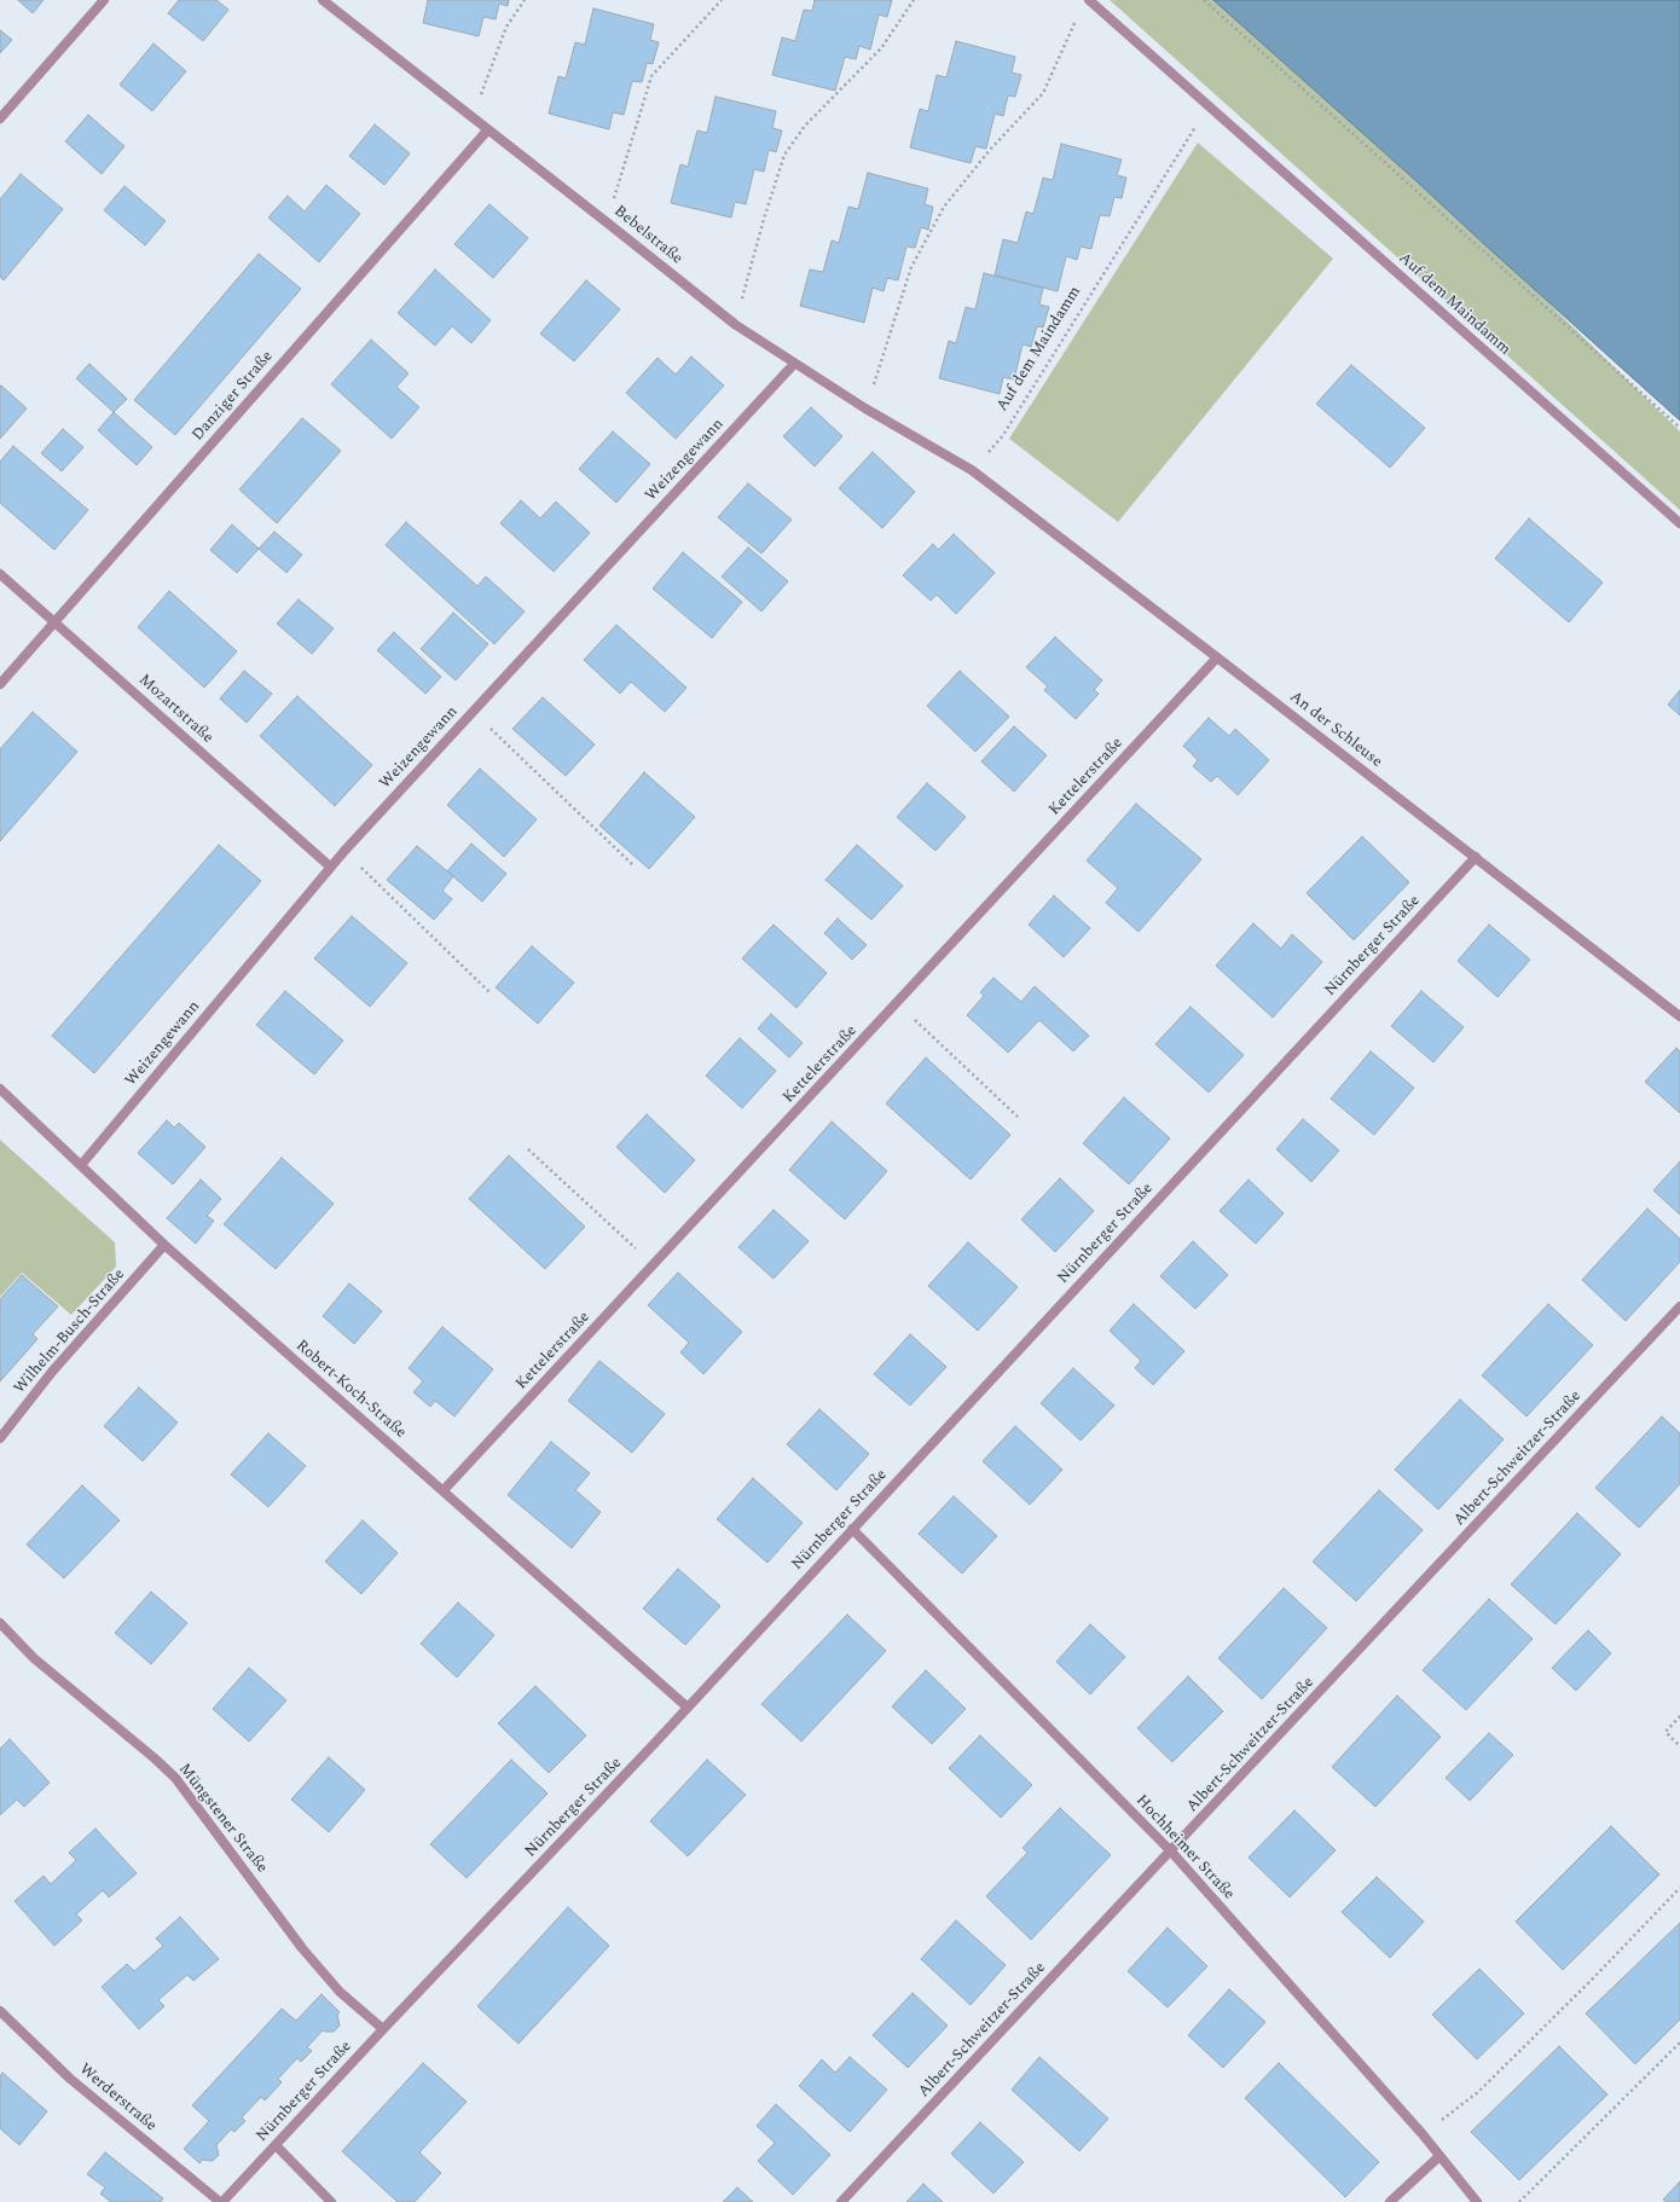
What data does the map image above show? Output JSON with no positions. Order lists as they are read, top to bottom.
{
  "streets": {
    "street": [
      "Bebelstraße",
      "Auf dem Maindamm",
      "Danziger Straße",
      "Weizengewann",
      "Mozartstraße",
      "An der Schleuse",
      "Kettelerstraße",
      "Nürnberger Straße",
      "Wilhelm-Busch-Straße",
      "Robert-Koch-Straße",
      "Albert-Schweitzer-Straße",
      "Müngstener Straße",
      "Hochheimer Straße",
      "Werderstraße"
    ]
  },
  "crossings": [
    ["Bebelstraße", "Danziger Straße"],
    ["Bebelstraße", "Weizengewann"],
    ["Bebelstraße", "An der Schleuse"],
    ["Danziger Straße", "Mozartstraße"],
    ["Weizengewann", "Mozartstraße"],
    ["Weizengewann", "Robert-Koch-Straße"],
    ["An der Schleuse", "Kettelerstraße"],
    ["An der Schleuse", "Nürnberger Straße"],
    ["Kettelerstraße", "Robert-Koch-Straße"],
    ["Nürnberger Straße", "Robert-Koch-Straße"],
    ["Nürnberger Straße", "Müngstener Straße"],
    ["Nürnberger Straße", "Hochheimer Straße"],
    ["Nürnberger Straße", "Werderstraße"],
    ["Wilhelm-Busch-Straße", "Robert-Koch-Straße"],
    ["Albert-Schweitzer-Straße", "Hochheimer Straße"]
  ]
}
